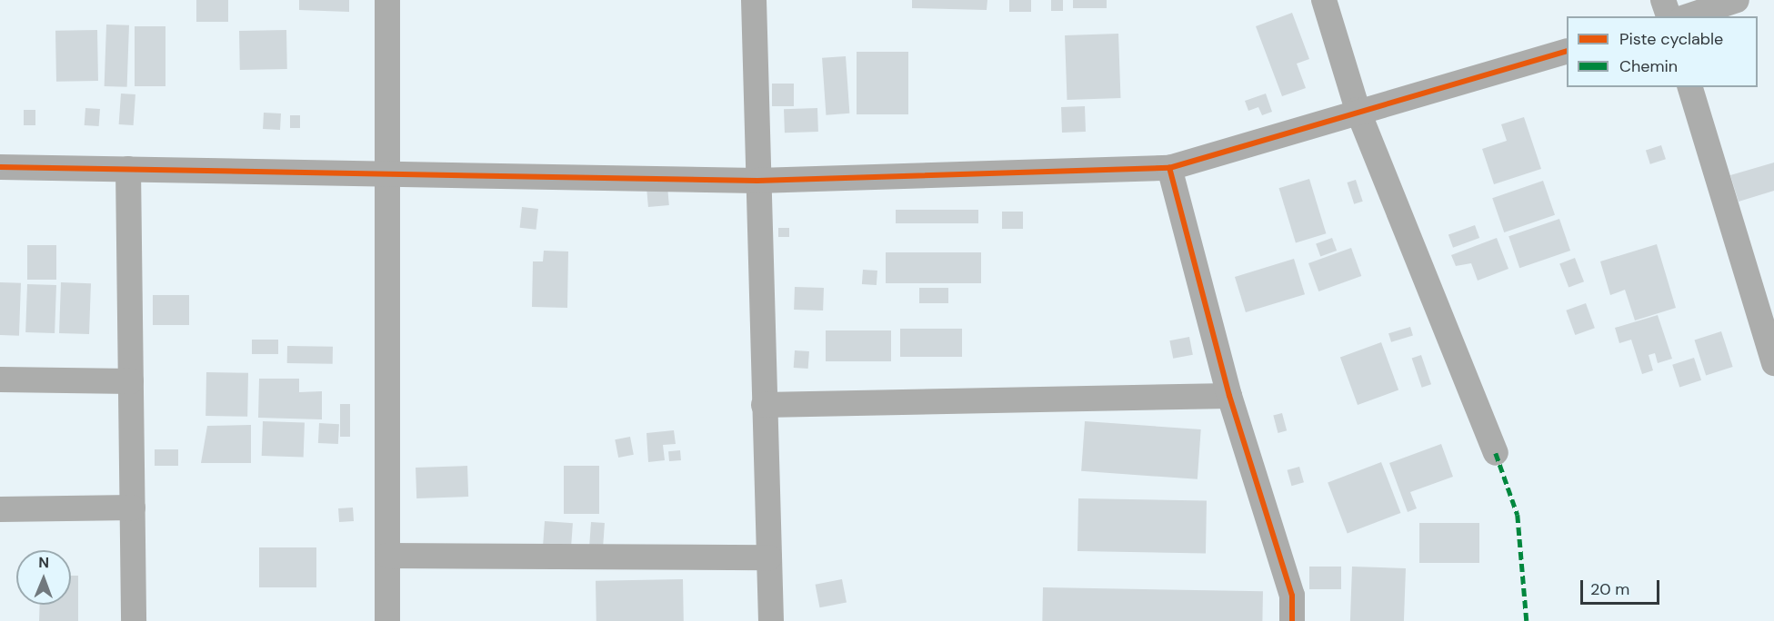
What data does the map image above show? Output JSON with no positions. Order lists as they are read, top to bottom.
{
  "legend": ["Piste cyclable", "Chemin"],
  "scale_bar": "20 m",
  "north": "top"
}
